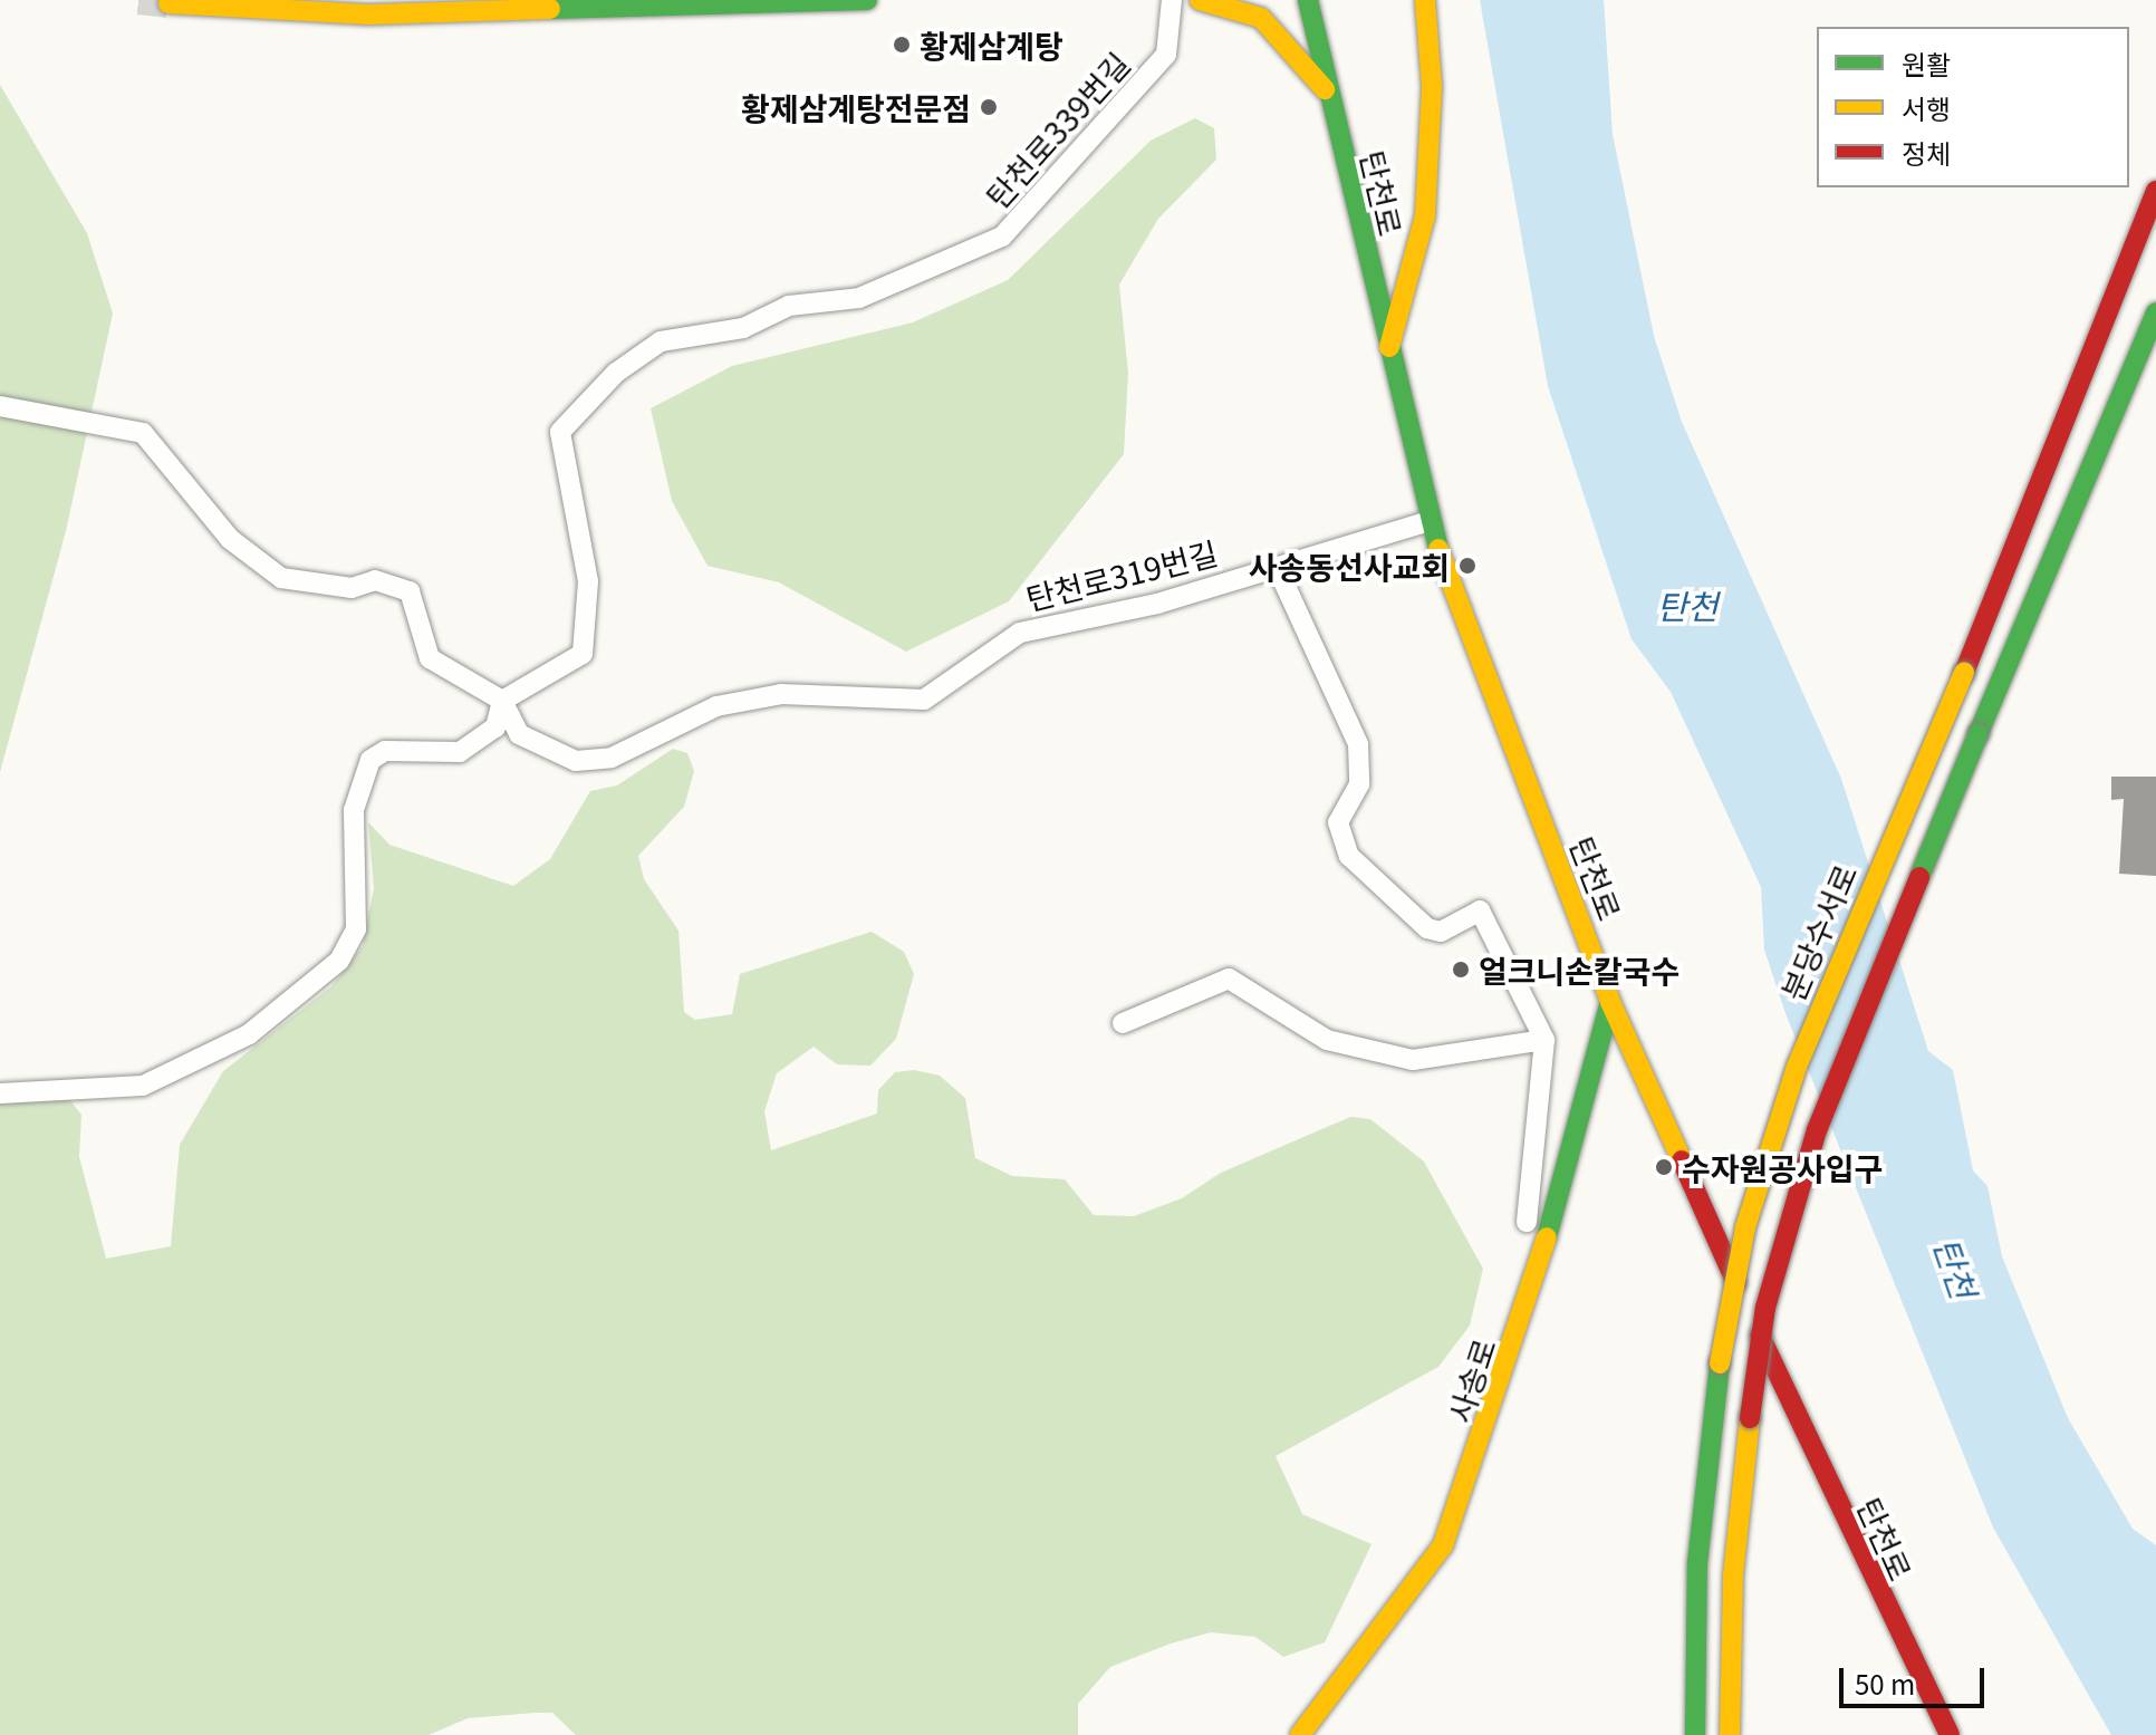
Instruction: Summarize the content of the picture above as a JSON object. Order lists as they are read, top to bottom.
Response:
{
  "streets": {
    "main road": ["탄천로", "분당수서로", "사송로"],
    "street": ["탄천로339번길", "탄천로319번길"]
  },
  "crossings": [
    ["탄천로339번길", "탄천로319번길"],
    ["탄천로", "탄천로319번길"],
    ["탄천로", "사송로"]
  ],
  "water": ["탄천"],
  "places": [
    "황제삼계탕",
    "황제삼계탕전문점",
    "사송동선사교회",
    "얼크니손칼국수",
    "수자원공사입구"
  ],
  "legend": ["원활", "서행", "정체"],
  "scale_bar": "50 m"
}
